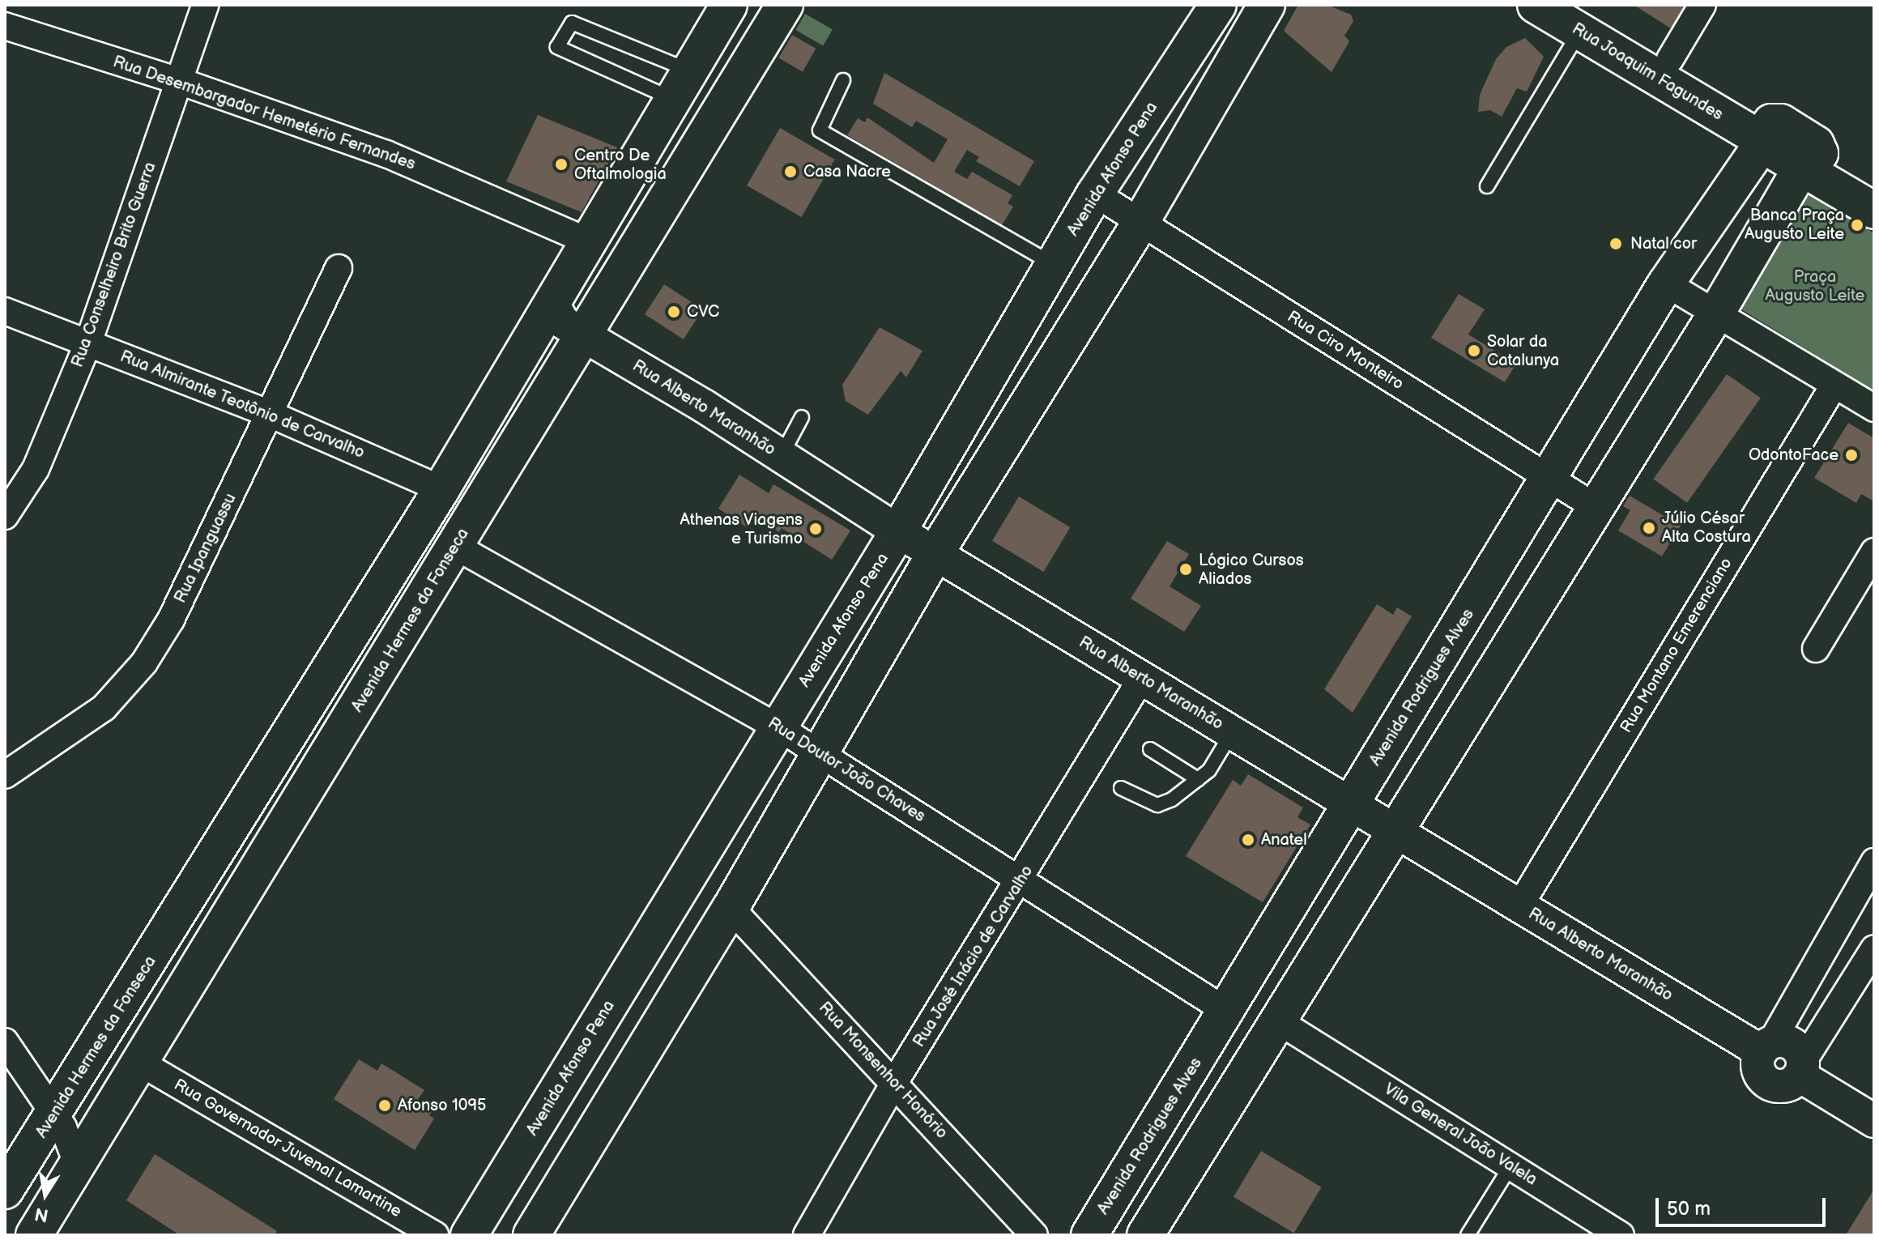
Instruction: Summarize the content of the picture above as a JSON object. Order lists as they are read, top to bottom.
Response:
{
  "streets": {
    "main road": [
      "Rua Joaquim Fagundes",
      "Avenida Afonso Pena",
      "Avenida Hermes da Fonseca",
      "Avenida Rodrigues Alves"
    ],
    "street": [
      "Rua Desembargador Hemetério Fernandes",
      "Rua Conselheiro Brito Guerra",
      "Rua Ciro Monteiro",
      "Rua Almirante Teotônio de Carvalho",
      "Rua Alberto Maranhão",
      "Rua Ipanguassu",
      "Rua Montano Emerenciano",
      "Rua Doutor João Chaves",
      "Rua José Inácio de Carvalho",
      "Rua Monsenhor Honório",
      "Vila General João Valela",
      "Rua Governador Juvenal Lamartine"
    ]
  },
  "crossings": [
    ["Rua Joaquim Fagundes", "Avenida Rodrigues Alves"],
    ["Rua Desembargador Hemetério Fernandes", "Rua Conselheiro Brito Guerra"],
    ["Rua Desembargador Hemetério Fernandes", "Avenida Hermes da Fonseca"],
    ["Avenida Afonso Pena", "Rua Ciro Monteiro"],
    ["Avenida Afonso Pena", "Rua Alberto Maranhão"],
    ["Avenida Afonso Pena", "Rua Doutor João Chaves"],
    ["Rua Conselheiro Brito Guerra", "Rua Almirante Teotônio de Carvalho"],
    ["Rua Ciro Monteiro", "Avenida Rodrigues Alves"],
    ["Rua Almirante Teotônio de Carvalho", "Rua Ipanguassu"],
    ["Rua Almirante Teotônio de Carvalho", "Avenida Hermes da Fonseca"],
    ["Rua Alberto Maranhão", "Avenida Hermes da Fonseca"],
    ["Rua Alberto Maranhão", "Rua Montano Emerenciano"],
    ["Rua Alberto Maranhão", "Avenida Rodrigues Alves"],
    ["Rua Alberto Maranhão", "Rua José Inácio de Carvalho"],
    ["Avenida Hermes da Fonseca", "Rua Doutor João Chaves"],
    ["Avenida Hermes da Fonseca", "Rua Governador Juvenal Lamartine"],
    ["Avenida Rodrigues Alves", "Rua Doutor João Chaves"],
    ["Rua Doutor João Chaves", "Rua José Inácio de Carvalho"],
    ["Rua José Inácio de Carvalho", "Rua Monsenhor Honório"]
  ],
  "parks": ["Praça Augusto Leite"],
  "places": [
    "Centro De Oftalmologia",
    "Casa Nacre",
    "Banca Praça Augusto Leite",
    "Natal cor",
    "CVC",
    "Solar da Catalunya",
    "OdontoFace",
    "Júlio César Alta Costura",
    "Athenas Viagens e Turismo",
    "Lógico Cursos Aliados",
    "Anatel",
    "Afonso 1095"
  ],
  "scale_bar": "50 m",
  "north": "bottom"
}
